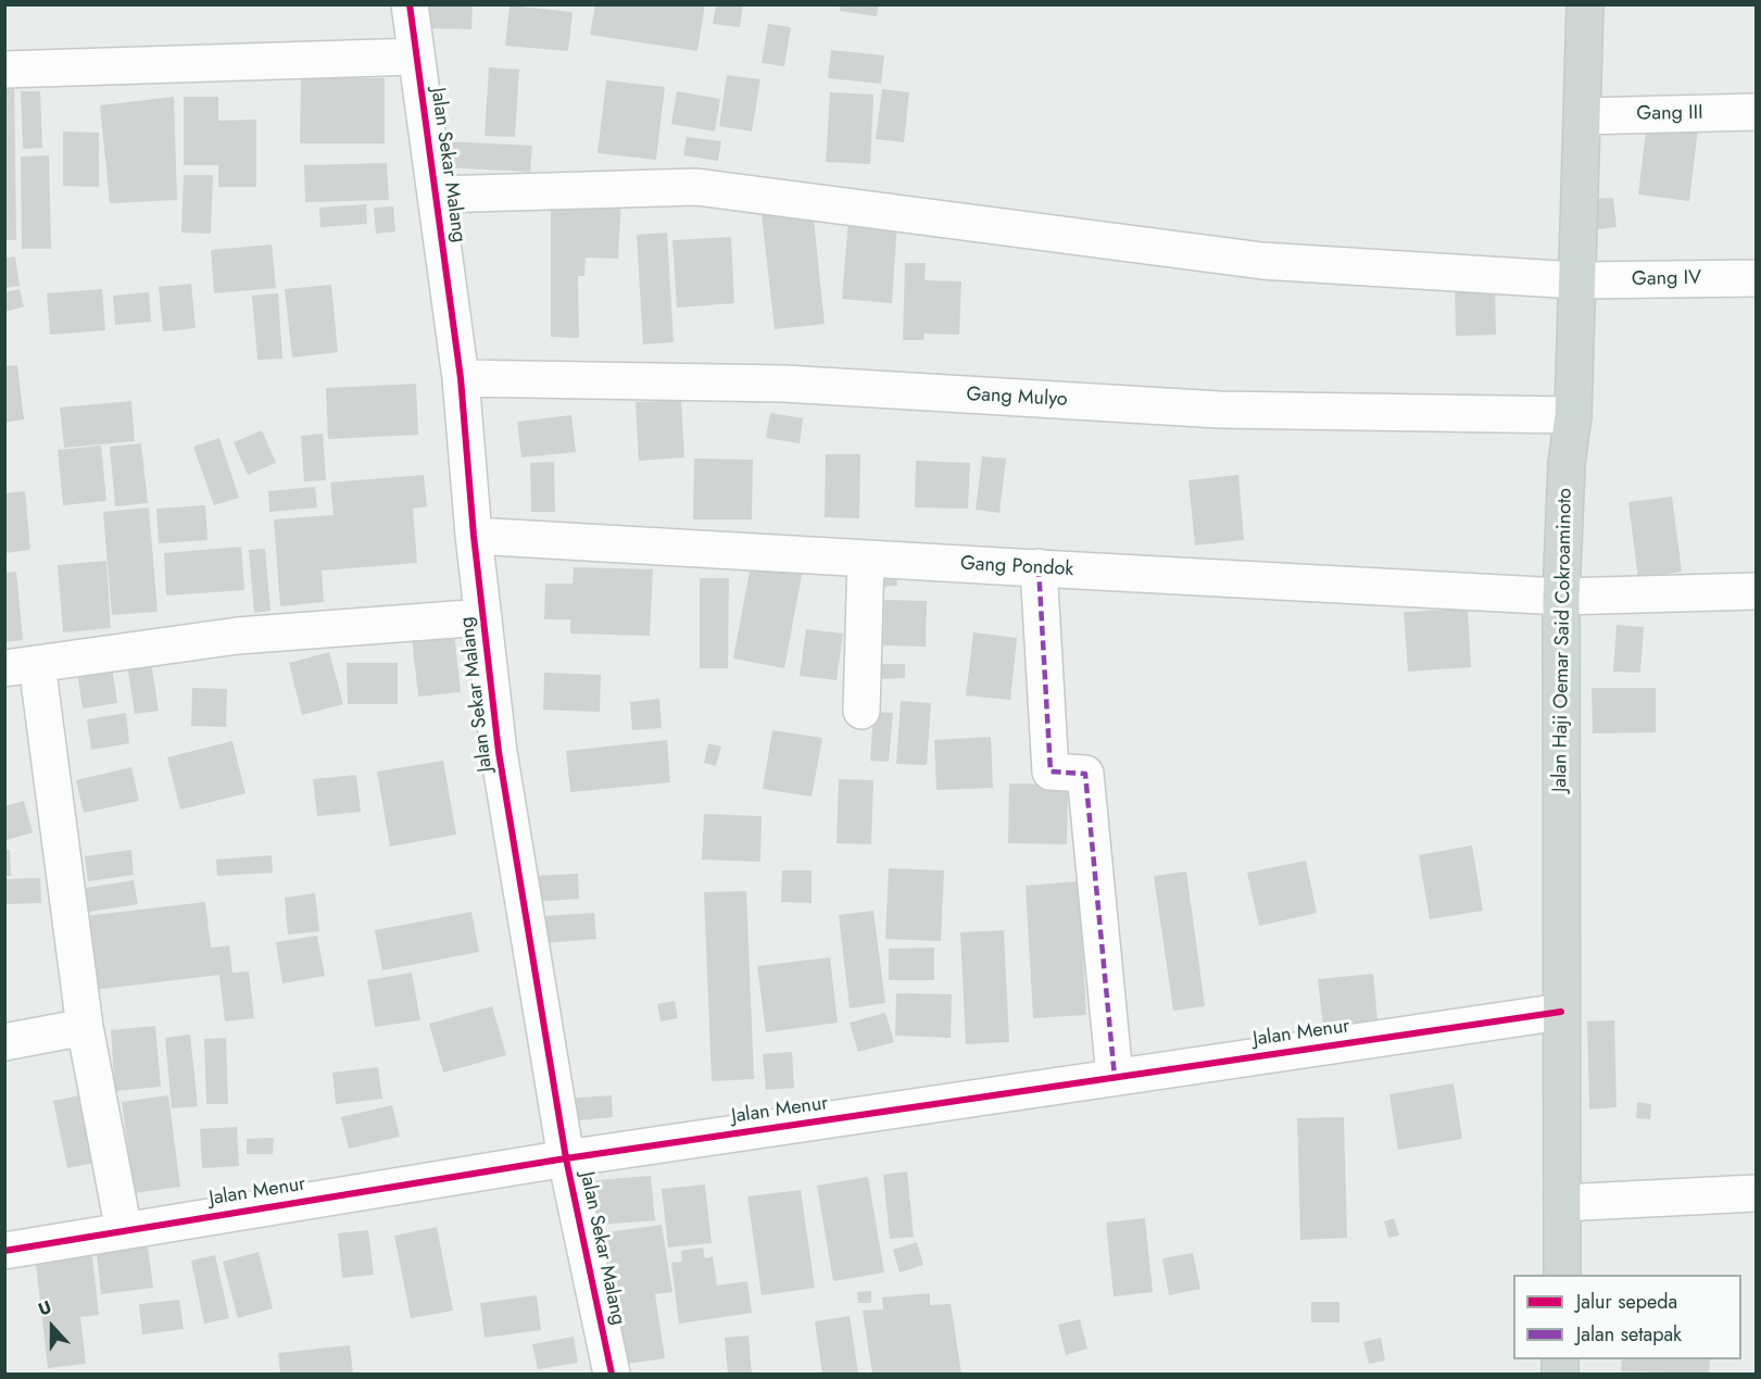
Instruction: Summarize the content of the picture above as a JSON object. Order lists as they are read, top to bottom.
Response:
{
  "streets": {
    "main road": ["Jalan Haji Oemar Said Cokroaminoto"],
    "street": [
      "Gang III",
      "Jalan Sekar Malang",
      "Gang IV",
      "Gang Mulyo",
      "Gang Pondok",
      "Jalan Menur"
    ]
  },
  "crossings": [
    ["Gang III", "Jalan Haji Oemar Said Cokroaminoto"],
    ["Jalan Sekar Malang", "Gang IV"],
    ["Jalan Sekar Malang", "Gang Mulyo"],
    ["Jalan Sekar Malang", "Gang Pondok"],
    ["Jalan Sekar Malang", "Jalan Menur"],
    ["Gang IV", "Jalan Haji Oemar Said Cokroaminoto"],
    ["Gang Mulyo", "Jalan Haji Oemar Said Cokroaminoto"],
    ["Gang Pondok", "Jalan Haji Oemar Said Cokroaminoto"],
    ["Jalan Haji Oemar Said Cokroaminoto", "Jalan Menur"]
  ],
  "legend": ["Jalur sepeda", "Jalan setapak"],
  "north": "top"
}
